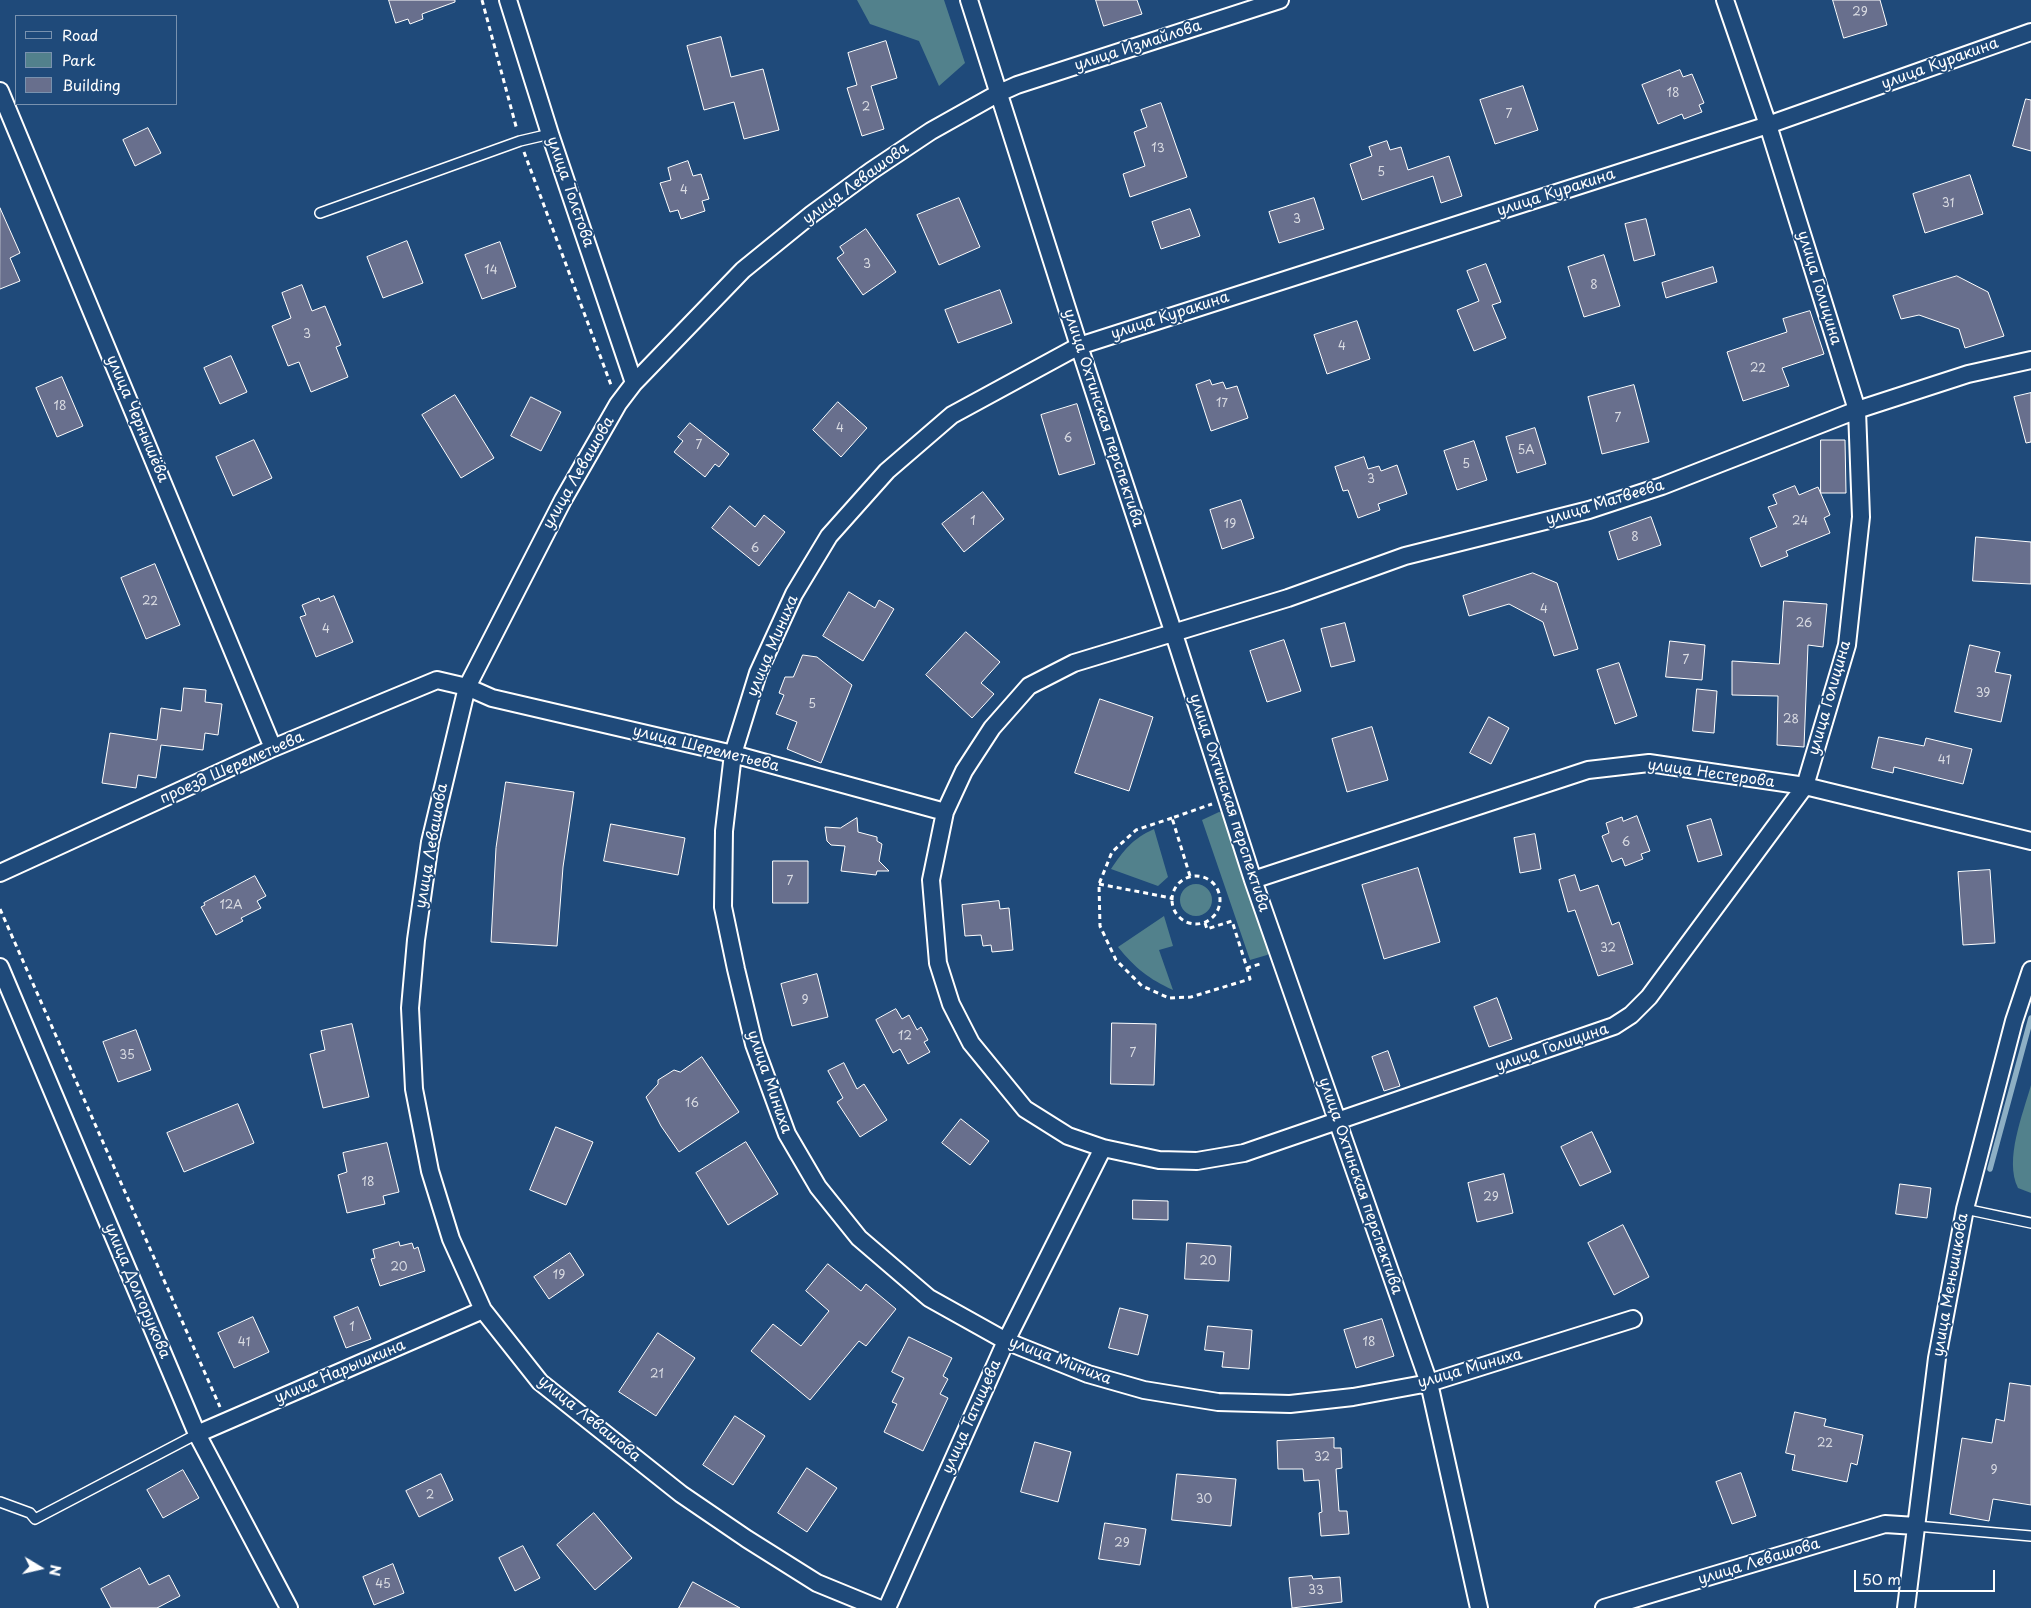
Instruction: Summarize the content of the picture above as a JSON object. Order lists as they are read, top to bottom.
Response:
{
  "streets": {
    "street": [
      "улица Измайлова",
      "улица Куракина",
      "улица Левашова",
      "улица Толстова",
      "улица Голицина",
      "улица Охтинская перспектива",
      "улица Чернышёва",
      "улица Матвеева",
      "улица Миниха",
      "улица Шереметьева",
      "проезд Шереметьева",
      "улица Нестерова",
      "улица Меньшикова",
      "улица Долгорукова",
      "улица Нарышкина",
      "улица Татищева"
    ]
  },
  "crossings": [
    ["улица Измайлова", "улица Левашова"],
    ["улица Измайлова", "улица Охтинская перспектива"],
    ["улица Куракина", "улица Голицина"],
    ["улица Куракина", "улица Охтинская перспектива"],
    ["улица Куракина", "улица Миниха"],
    ["улица Левашова", "улица Толстова"],
    ["улица Левашова", "улица Охтинская перспектива"],
    ["улица Левашова", "улица Шереметьева"],
    ["улица Левашова", "проезд Шереметьева"],
    ["улица Левашова", "улица Меньшикова"],
    ["улица Левашова", "улица Нарышкина"],
    ["улица Голицина", "улица Охтинская перспектива"],
    ["улица Голицина", "улица Матвеева"],
    ["улица Голицина", "улица Шереметьева"],
    ["улица Голицина", "улица Нестерова"],
    ["улица Голицина", "улица Татищева"],
    ["улица Охтинская перспектива", "улица Матвеева"],
    ["улица Охтинская перспектива", "улица Миниха"],
    ["улица Охтинская перспектива", "улица Нестерова"],
    ["улица Чернышёва", "проезд Шереметьева"],
    ["улица Матвеева", "улица Шереметьева"],
    ["улица Миниха", "улица Шереметьева"],
    ["улица Миниха", "улица Татищева"],
    ["улица Шереметьева", "проезд Шереметьева"],
    ["улица Долгорукова", "улица Нарышкина"]
  ],
  "house_numbers": [
    "29",
    "18",
    "2",
    "7",
    "13",
    "5",
    "4",
    "31",
    "3",
    "3",
    "14",
    "8",
    "3",
    "4",
    "22",
    "17",
    "18",
    "7",
    "4",
    "6",
    "7",
    "5А",
    "5",
    "3",
    "1",
    "24",
    "19",
    "8",
    "6",
    "22",
    "4",
    "26",
    "4",
    "7",
    "39",
    "5",
    "28",
    "41",
    "6",
    "7",
    "12А",
    "32",
    "9",
    "12",
    "7",
    "35",
    "16",
    "18",
    "29",
    "20",
    "20",
    "19",
    "1",
    "41",
    "18",
    "21",
    "22",
    "32",
    "9",
    "2",
    "30",
    "29",
    "45",
    "33"
  ],
  "legend": ["Road", "Park", "Building"],
  "scale_bar": "50 m",
  "north": "right"
}
